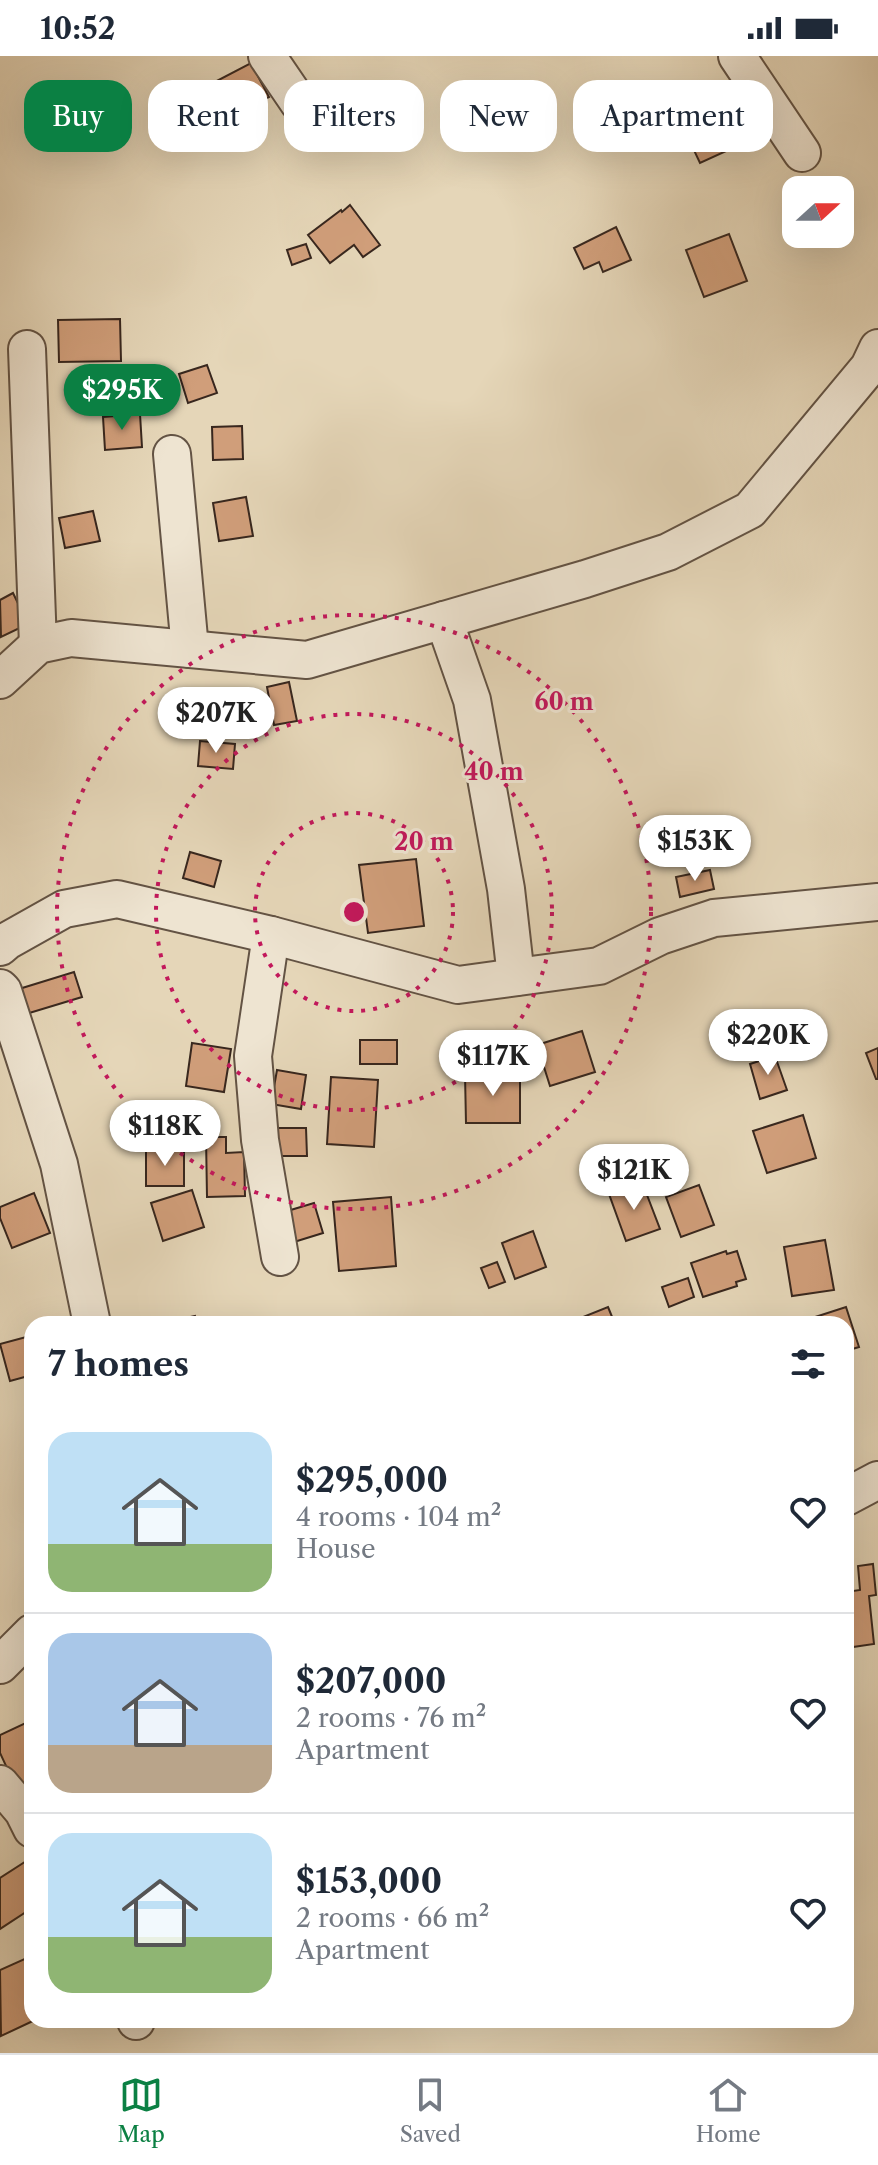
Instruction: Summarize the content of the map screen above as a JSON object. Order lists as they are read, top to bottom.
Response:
{
  "north": "right",
  "page": {
    "status": "10:52",
    "chip": [
      "Buy",
      "Rent",
      "Filters",
      "New",
      "Apartment"
    ],
    "price": [
      "$295K",
      "$207K",
      "$153K",
      "$220K",
      "$117K",
      "$118K",
      "$121K"
    ],
    "heading": "7 homes",
    "list": [
      {
        "name": "$295,000",
        "note": "4 rooms · 104 m² · House"
      },
      {
        "name": "$207,000",
        "note": "2 rooms · 76 m² · Apartment"
      },
      {
        "name": "$153,000",
        "note": "2 rooms · 66 m² · Apartment"
      }
    ],
    "tabs": ["Map", "Saved", "Home"]
  },
  "rings": ["60 m", "40 m", "20 m"]
}
